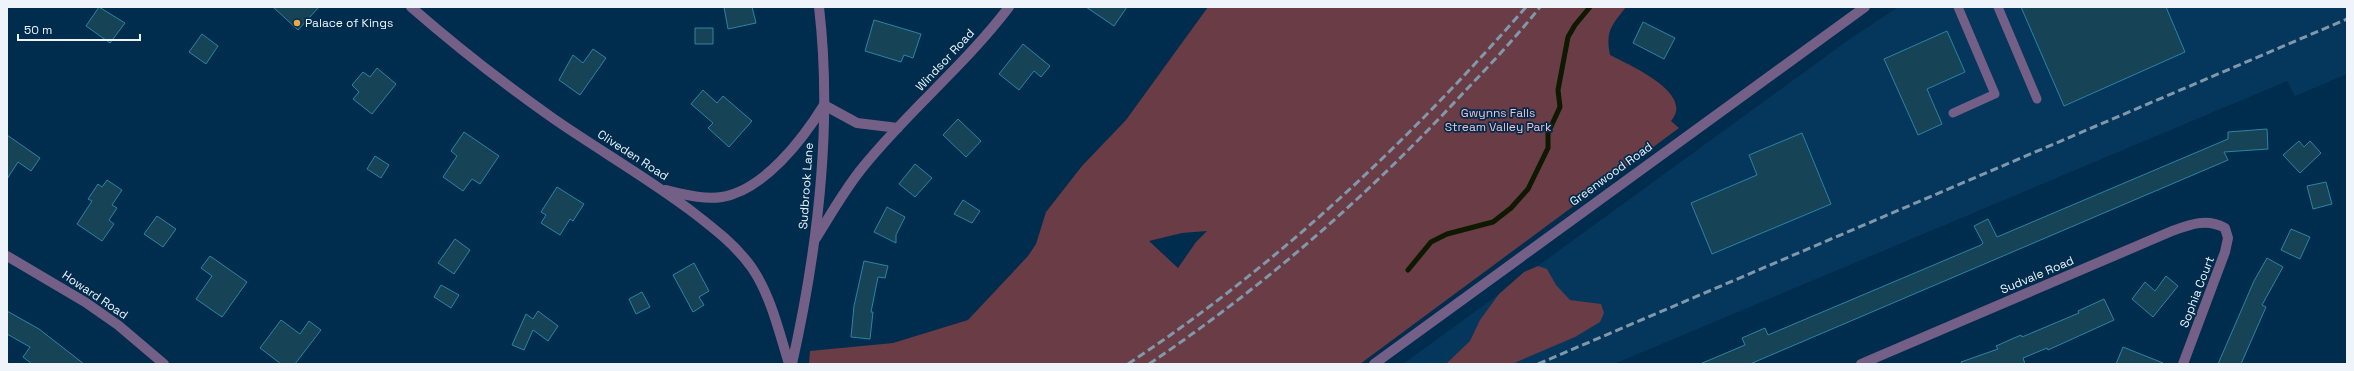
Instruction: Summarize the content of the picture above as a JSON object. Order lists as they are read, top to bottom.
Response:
{
  "streets": {
    "street": [
      "Windsor Road",
      "Cliveden Road",
      "Greenwood Road",
      "Sudbrook Lane",
      "Sudvale Road",
      "Sophia Court",
      "Howard Road"
    ]
  },
  "crossings": [
    ["Windsor Road", "Sudbrook Lane"],
    ["Sudvale Road", "Sophia Court"]
  ],
  "parks": ["Gwynns Falls Stream Valley Park"],
  "places": ["Palace of Kings"],
  "scale_bar": "50 m"
}
